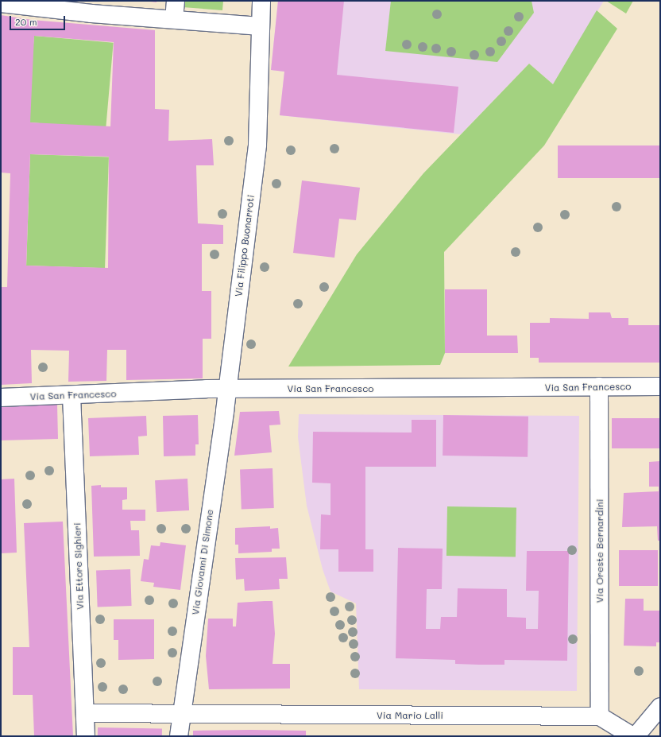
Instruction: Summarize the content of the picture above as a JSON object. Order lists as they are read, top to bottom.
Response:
{
  "streets": {
    "street": [
      "Via Filippo Buonarroti",
      "Via San Francesco",
      "Via Oreste Bernardini",
      "Via Giovanni Di Simone",
      "Via Ettore Sighieri",
      "Via Mario Lalli"
    ]
  },
  "crossings": [
    ["Via Filippo Buonarroti", "Via San Francesco"],
    ["Via Filippo Buonarroti", "Via Giovanni Di Simone"],
    ["Via San Francesco", "Via Oreste Bernardini"],
    ["Via San Francesco", "Via Giovanni Di Simone"],
    ["Via San Francesco", "Via Ettore Sighieri"],
    ["Via Oreste Bernardini", "Via Mario Lalli"],
    ["Via Giovanni Di Simone", "Via Mario Lalli"],
    ["Via Ettore Sighieri", "Via Mario Lalli"]
  ],
  "scale_bar": "20 m"
}
